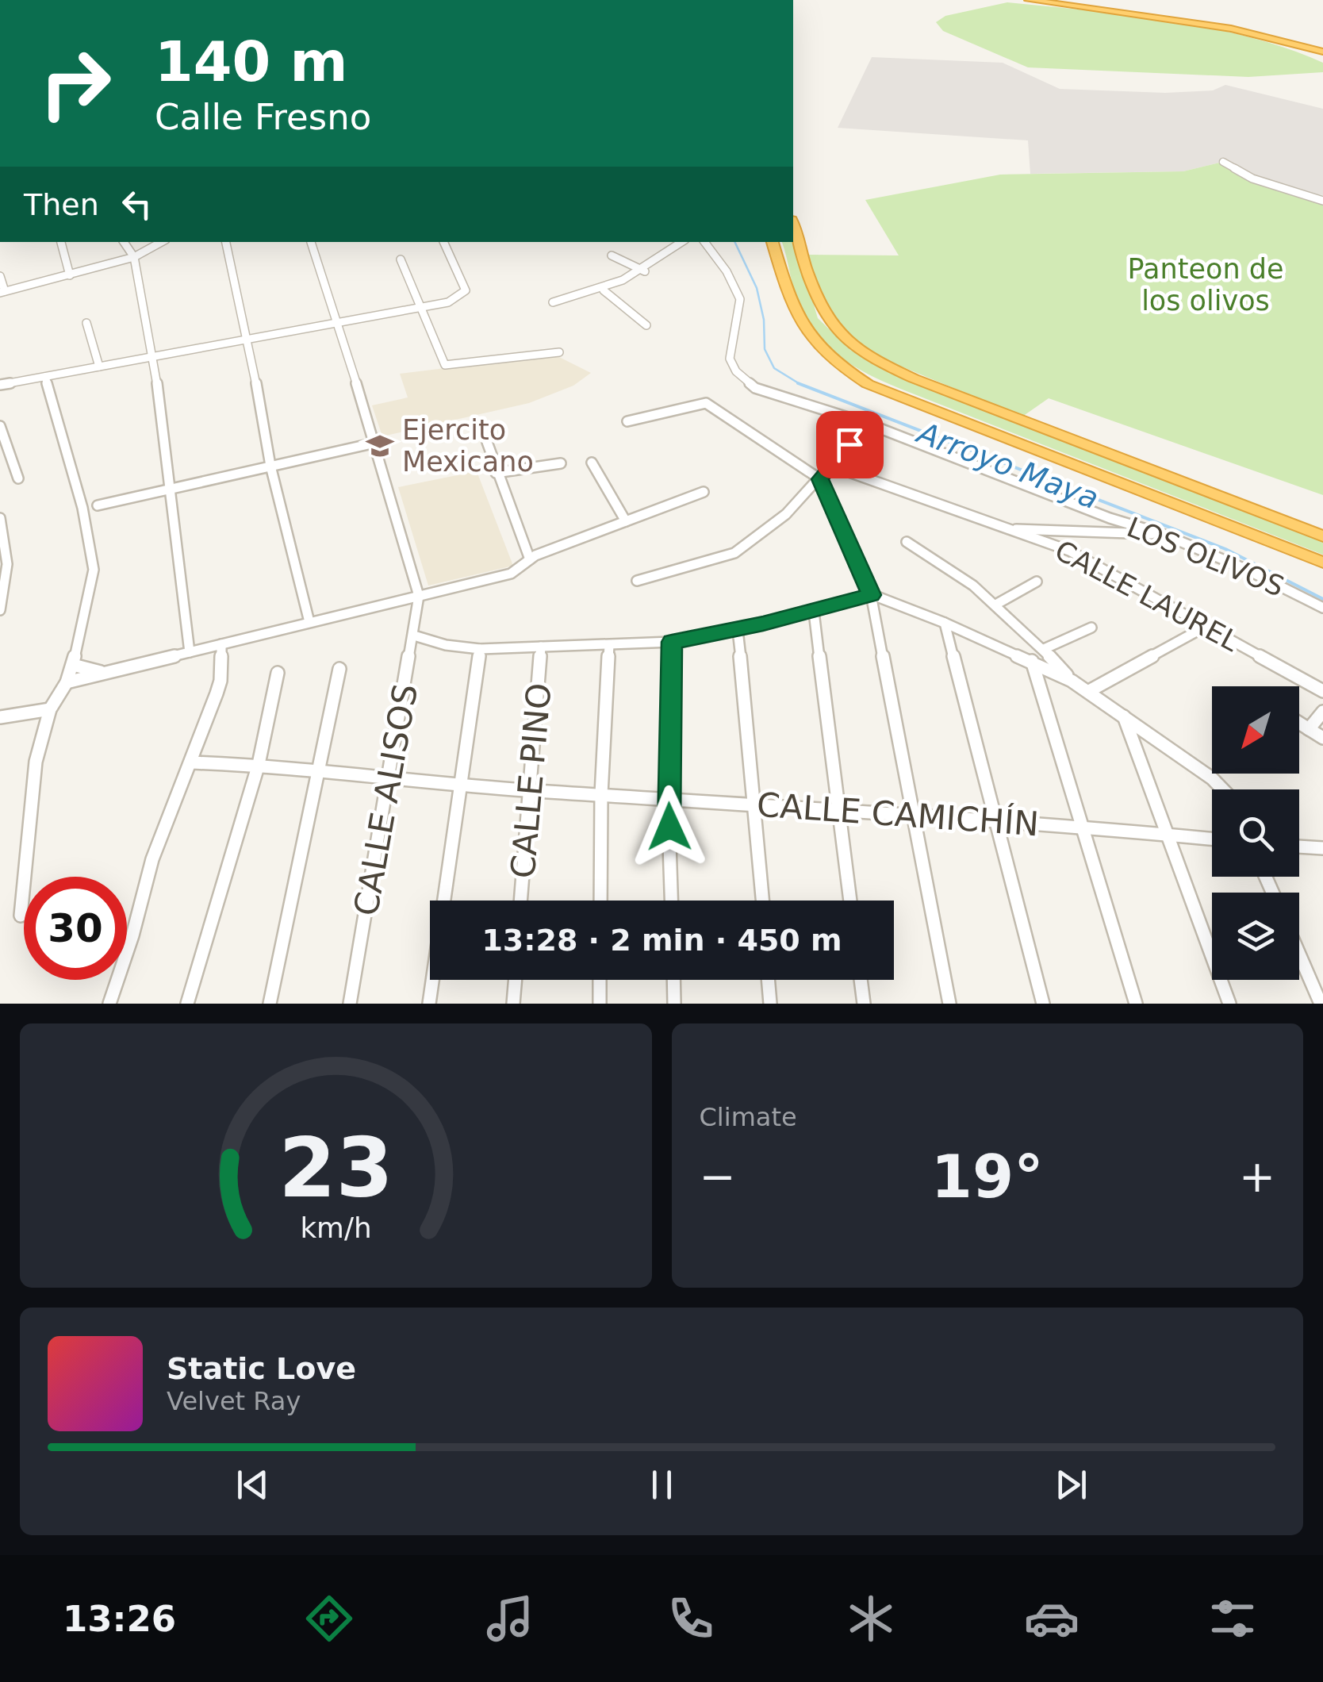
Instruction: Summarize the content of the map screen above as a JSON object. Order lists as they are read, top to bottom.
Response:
{
  "streets": {
    "street": [
      "LOS OLIVOS",
      "CALLE LAUREL",
      "CALLE PINO",
      "CALLE ALISOS",
      "CALLE CAMICHÍN"
    ]
  },
  "crossings": [
    ["CALLE PINO", "CALLE CAMICHÍN"],
    ["CALLE ALISOS", "CALLE CAMICHÍN"]
  ],
  "water": ["Arroyo Maya"],
  "parks": ["Panteon de los olivos"],
  "places": {
    "school or university": ["Ejercito Mexicano"]
  },
  "north": "bottom left",
  "page": {
    "turn": ["140 m", "Calle Fresno"],
    "then": "Then",
    "limit": "30",
    "trip": "13:28 · 2 min · 450 m",
    "tile": "Climate",
    "heat": ["−", "19°", "+"],
    "song": ["Static Love", "Velvet Ray"],
    "tabs": "13:26",
    "gauge": ["23", "km/h"]
  }
}
